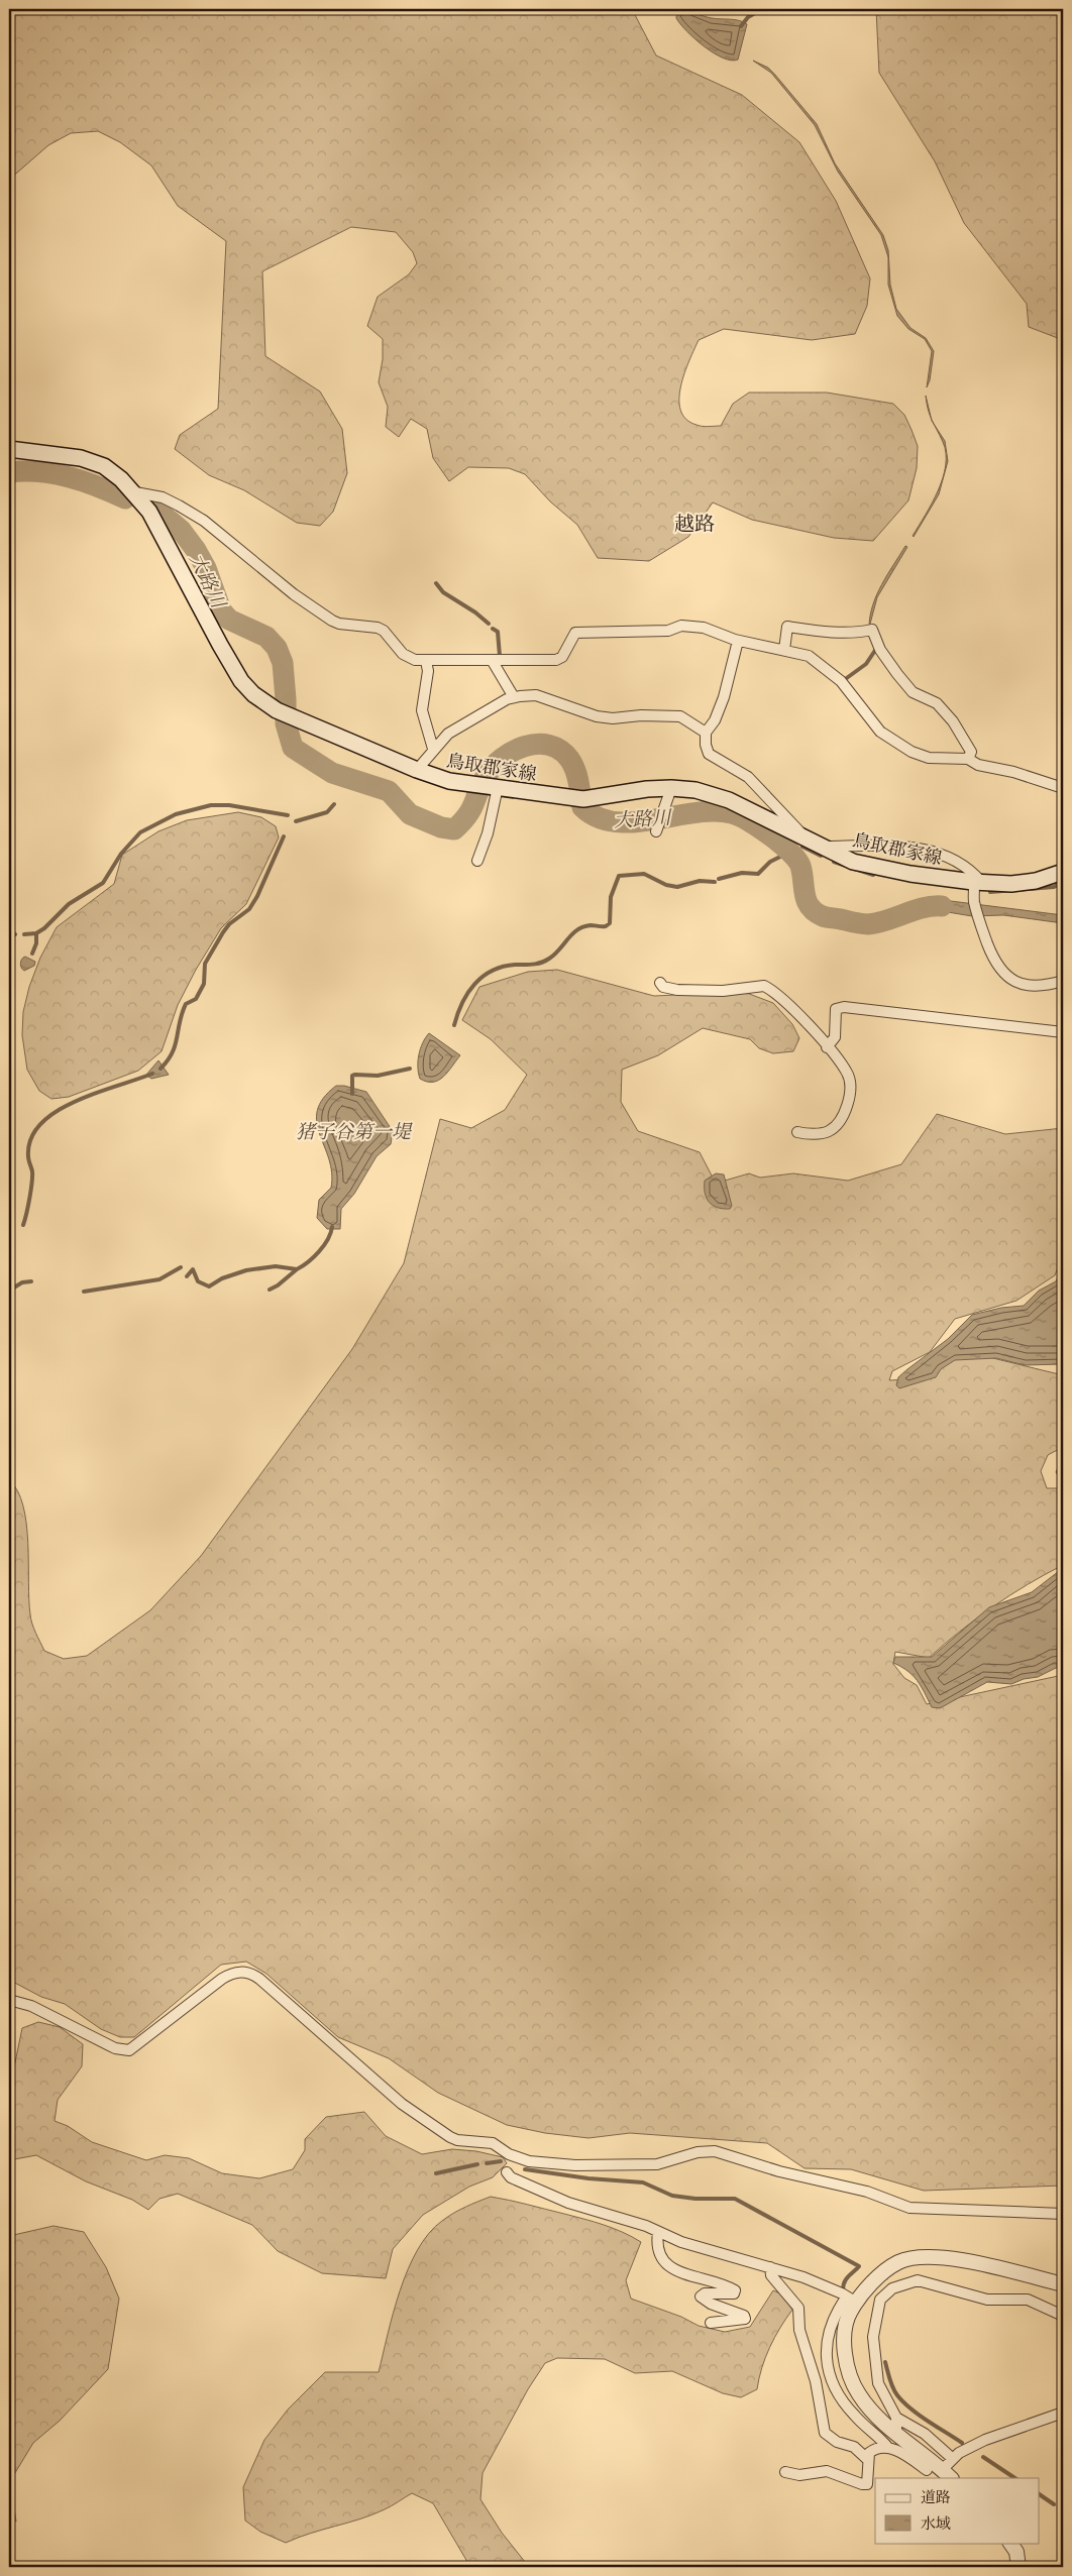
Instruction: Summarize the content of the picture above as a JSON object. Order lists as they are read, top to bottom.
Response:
{
  "streets": {
    "main road": ["鳥取郡家線"]
  },
  "districts": ["越路"],
  "water": ["大路川", "猪子谷第一堤"],
  "legend": ["道路", "水域"]
}
